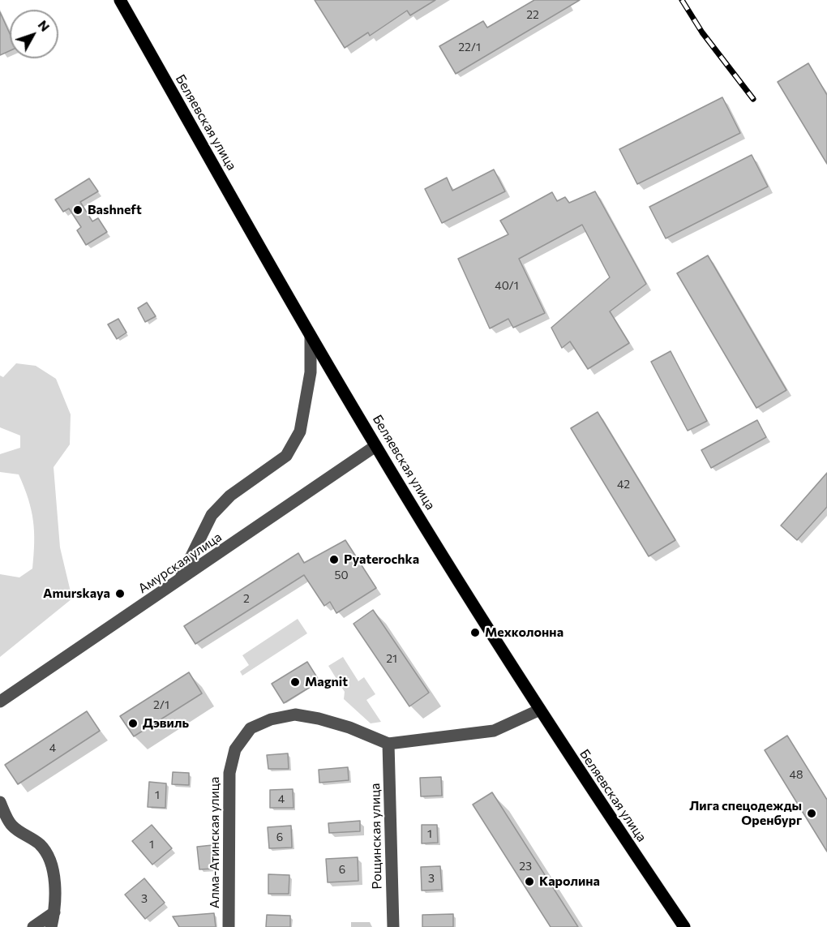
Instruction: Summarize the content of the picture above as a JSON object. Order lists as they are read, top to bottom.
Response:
{
  "streets": {
    "main road": ["Беляевская улица"],
    "street": ["Амурская улица", "Рощинская улица", "Алма-Атинская улица"]
  },
  "crossings": [
    ["Беляевская улица", "Амурская улица"],
    ["Рощинская улица", "Алма-Атинская улица"]
  ],
  "places": [
    "Bashneft",
    "Pyaterochka",
    "Amurskaya",
    "Мехколонна",
    "Magnit",
    "Дэвиль",
    "Лига спецодежды Оренбург",
    "Каролина"
  ],
  "house_numbers": [
    "22",
    "22/1",
    "40/1",
    "42",
    "50",
    "2",
    "21",
    "2/1",
    "4",
    "48",
    "1",
    "4",
    "1",
    "6",
    "1",
    "23",
    "6",
    "3",
    "3"
  ],
  "north": "top right"
}
